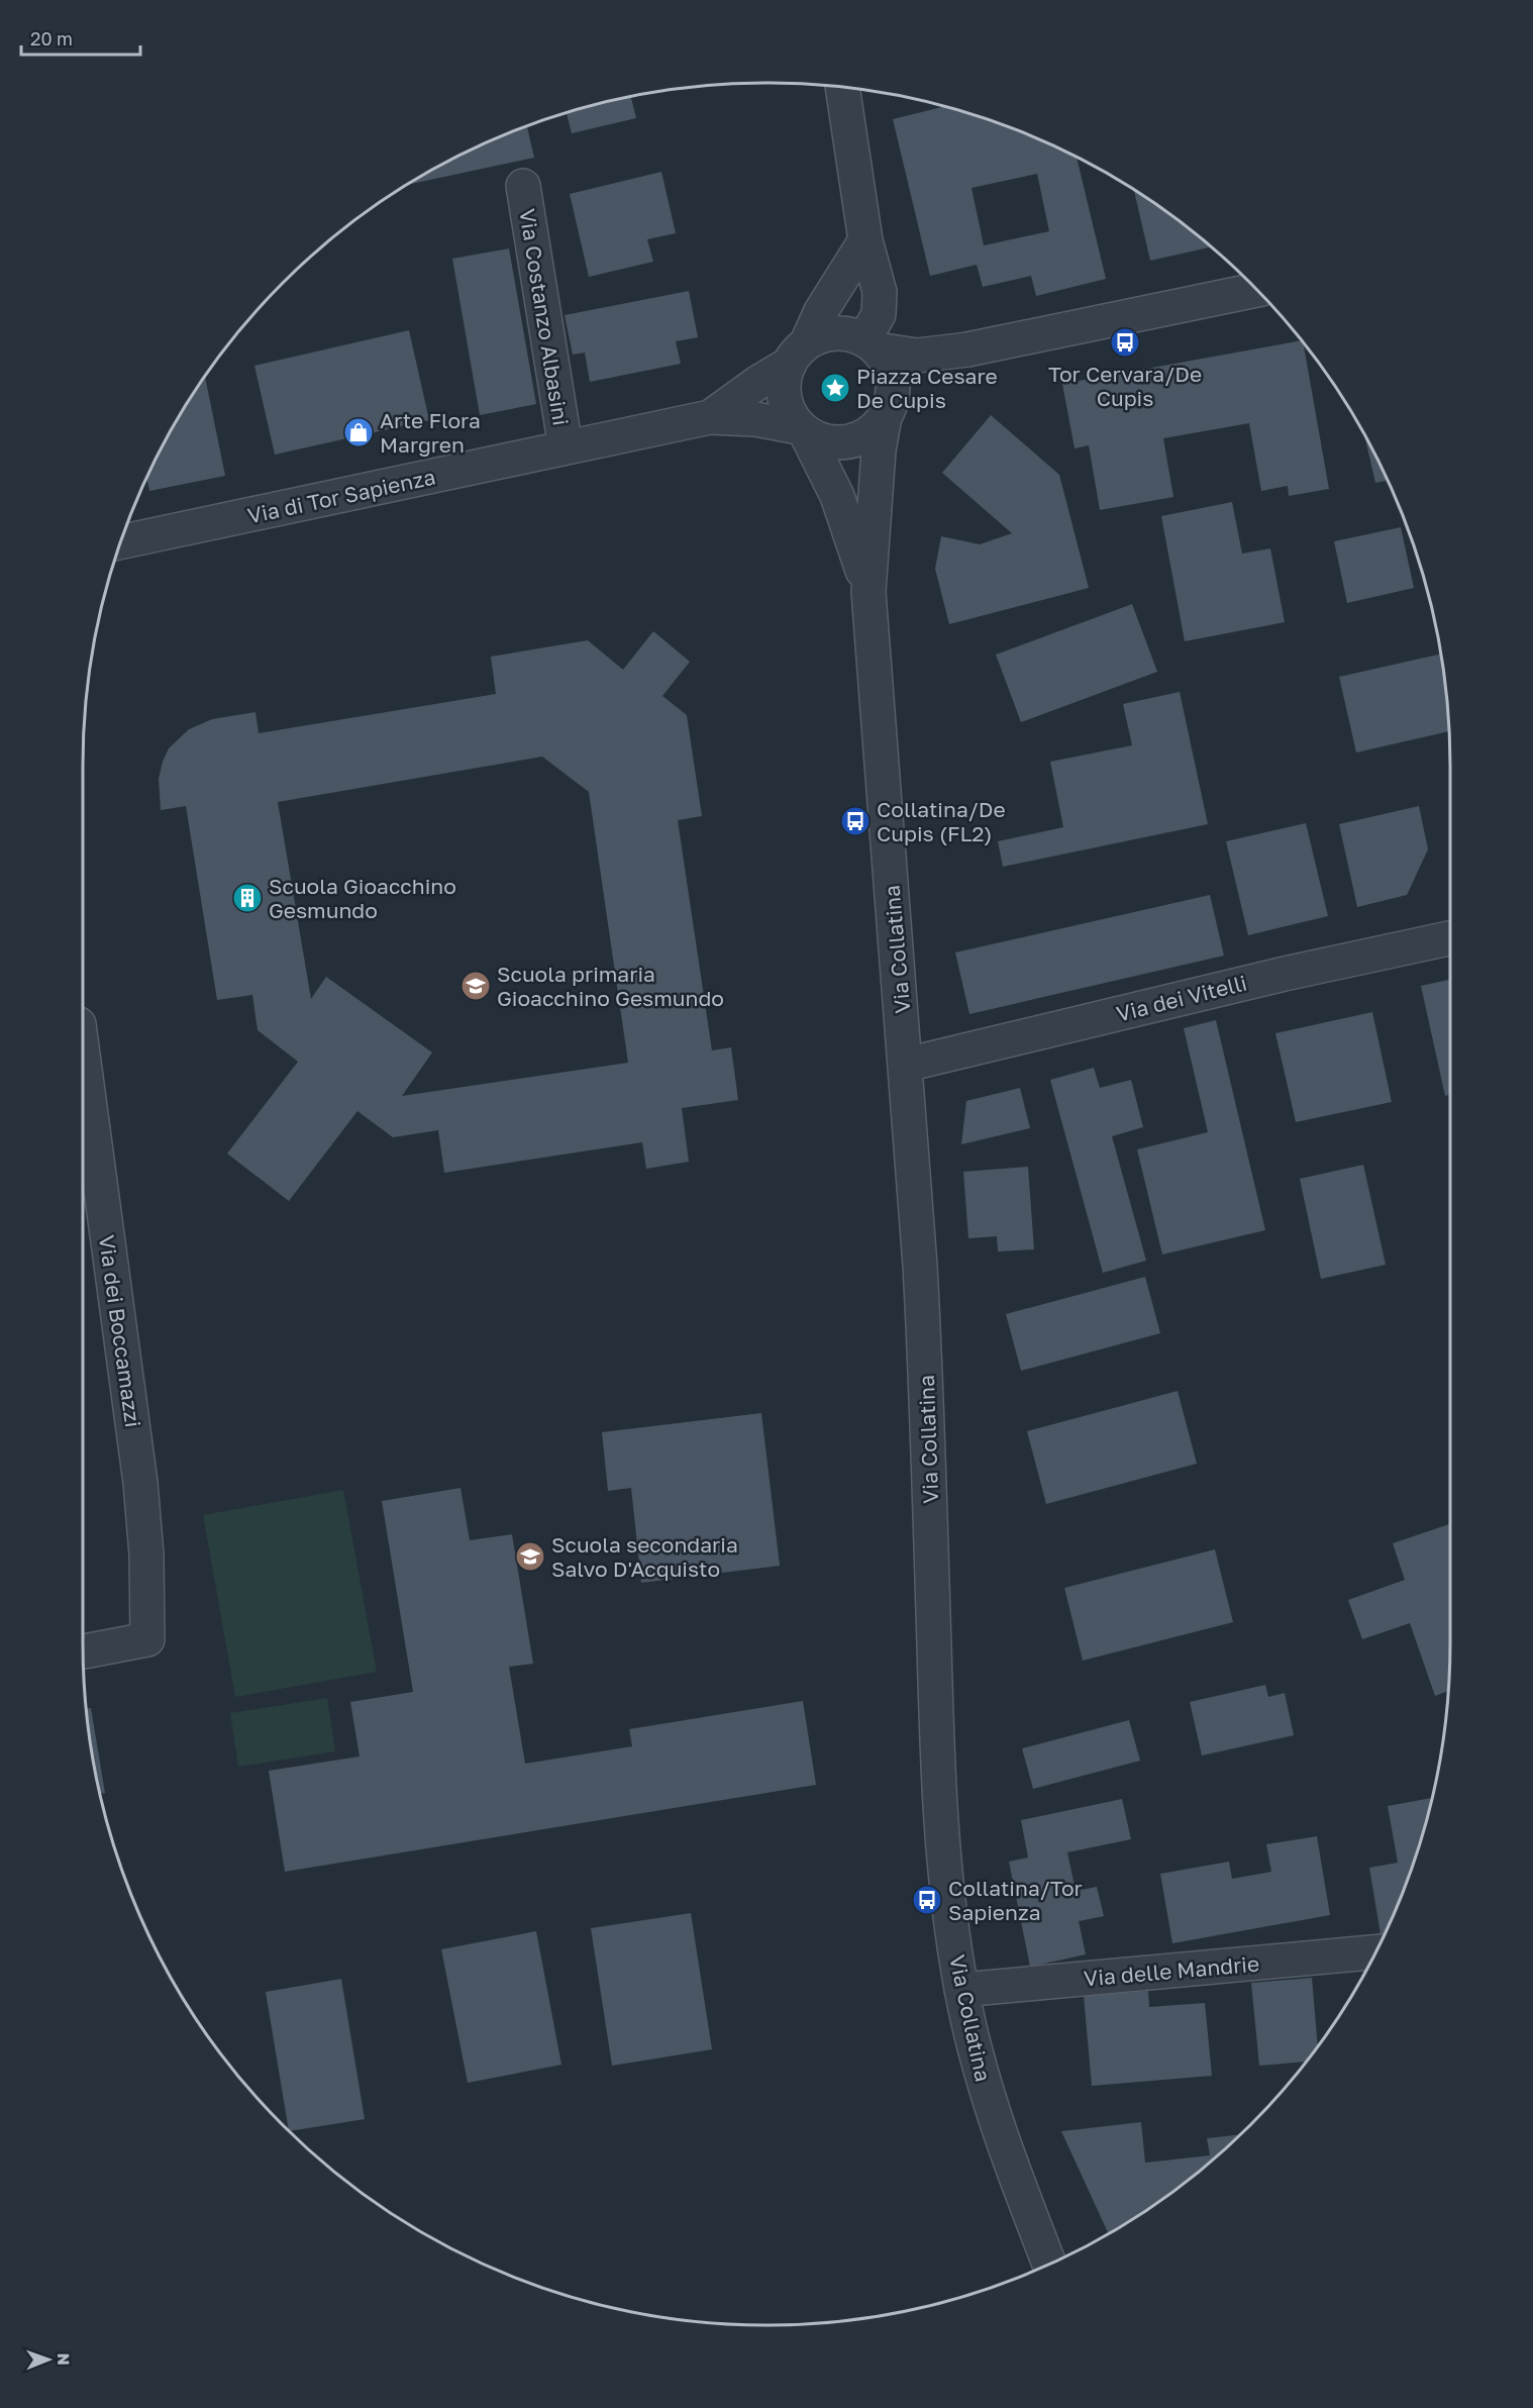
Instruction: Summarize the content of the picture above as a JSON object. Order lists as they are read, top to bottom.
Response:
{
  "streets": {
    "street": [
      "Via Costanzo Albasini",
      "Via di Tor Sapienza",
      "Via Collatina",
      "Via dei Vitelli",
      "Via dei Boccamazzi",
      "Via delle Mandrie"
    ]
  },
  "crossings": [
    ["Via Costanzo Albasini", "Via di Tor Sapienza"],
    ["Via Collatina", "Via dei Vitelli"],
    ["Via Collatina", "Via delle Mandrie"]
  ],
  "places": {
    "bus stop": ["Tor Cervara/De Cupis", "Collatina/De Cupis (FL2)", "Collatina/Tor Sapienza"],
    "place": ["Piazza Cesare De Cupis"],
    "shop": ["Arte Flora Margren"],
    "building": ["Scuola Gioacchino Gesmundo"],
    "school or university": ["Scuola primaria Gioacchino Gesmundo", "Scuola secondaria Salvo D'Acquisto"]
  },
  "scale_bar": "20 m",
  "north": "right"
}
